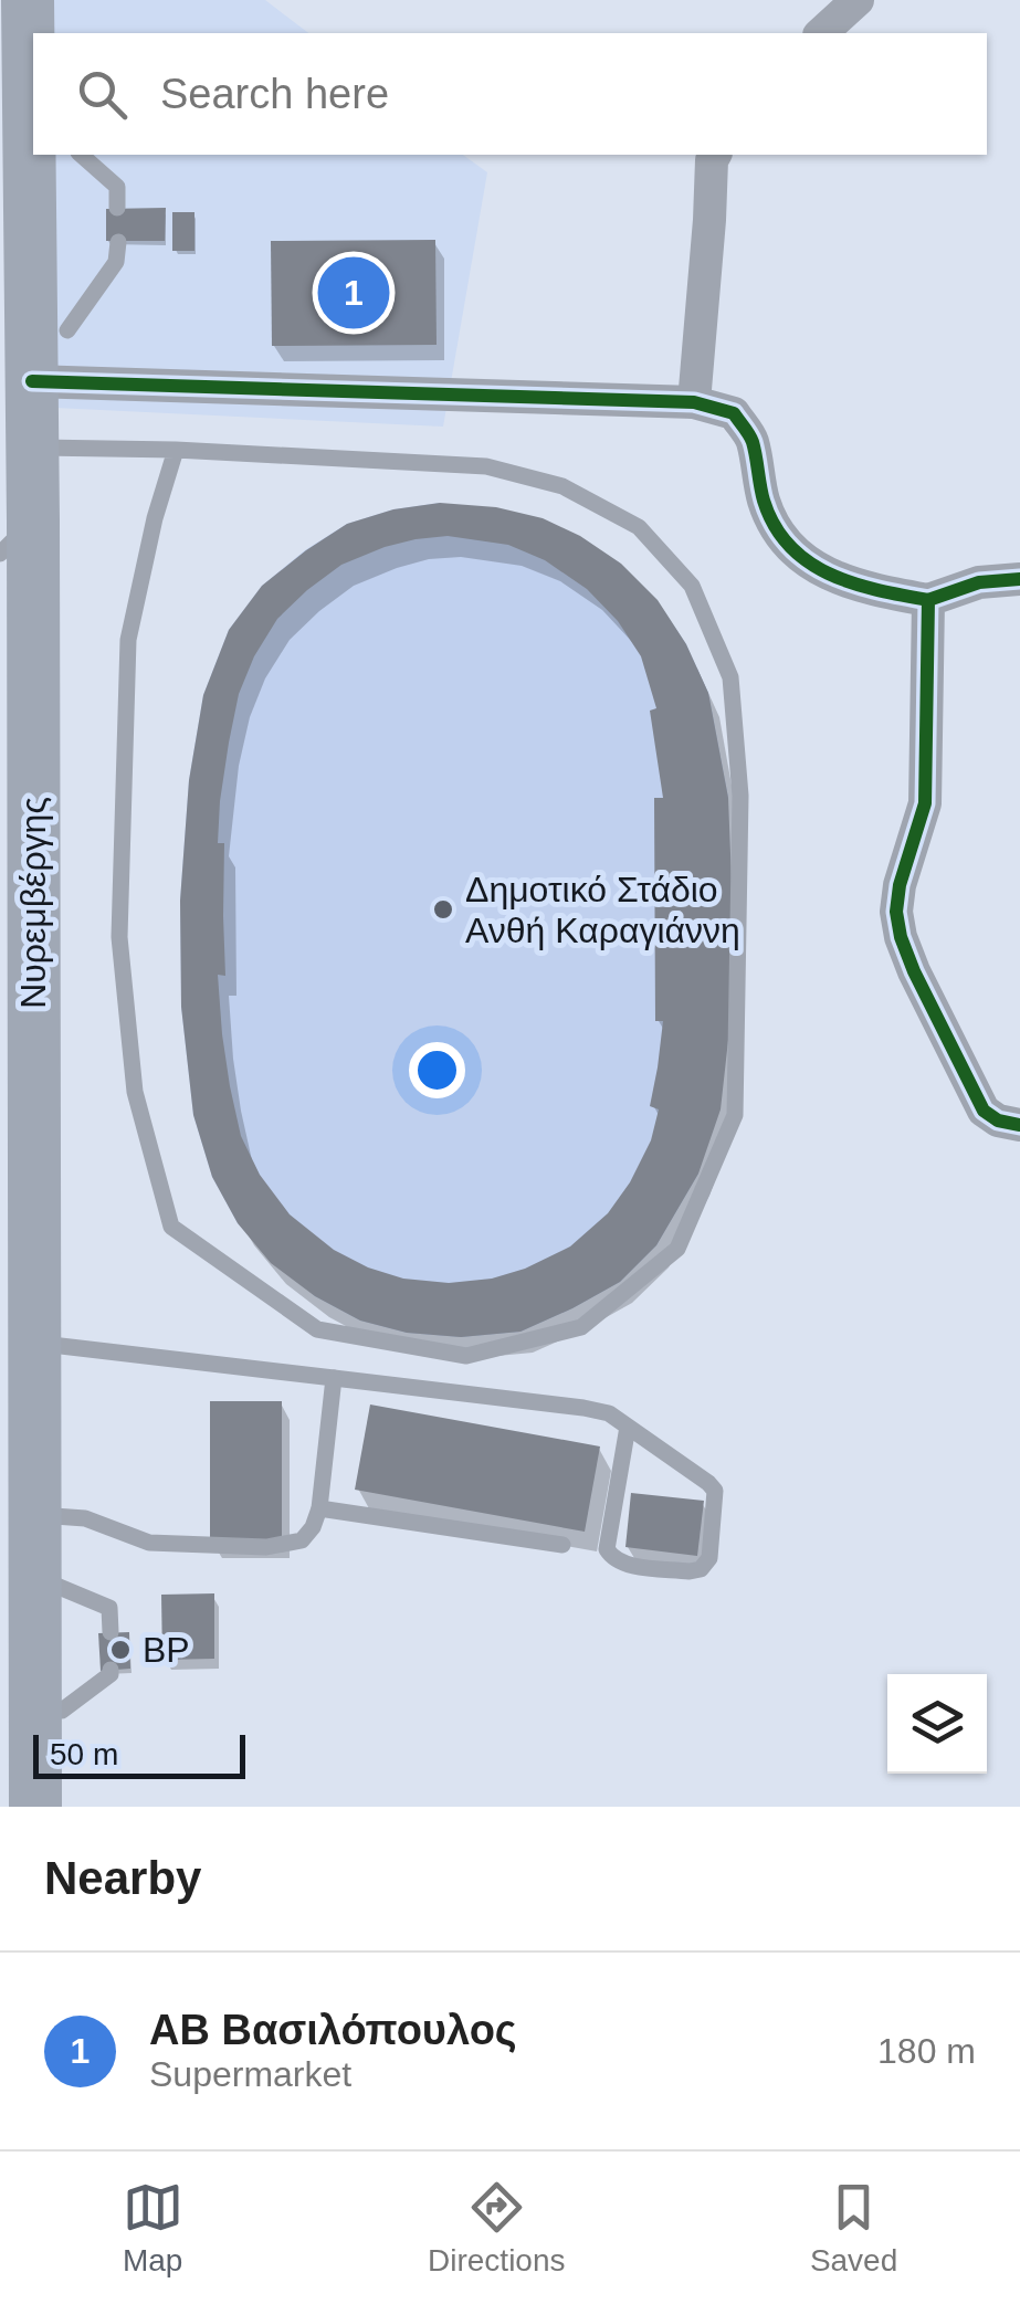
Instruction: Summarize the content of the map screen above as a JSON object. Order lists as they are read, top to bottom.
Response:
{
  "streets": {
    "main road": ["Νυρεμβέργης"]
  },
  "places": ["Δημοτικό Στάδιο Ανθή Καραγιάννη", "BP"],
  "scale_bar": "50 m",
  "page": {
    "search": "Search here",
    "pins": "1",
    "scale": "50 m",
    "heading": "Nearby",
    "list": [
      {
        "mark": "1",
        "name": "ΑΒ Βασιλόπουλος",
        "note": "Supermarket",
        "value": "180 m"
      }
    ],
    "nav": ["Map", "Directions", "Saved"]
  }
}
